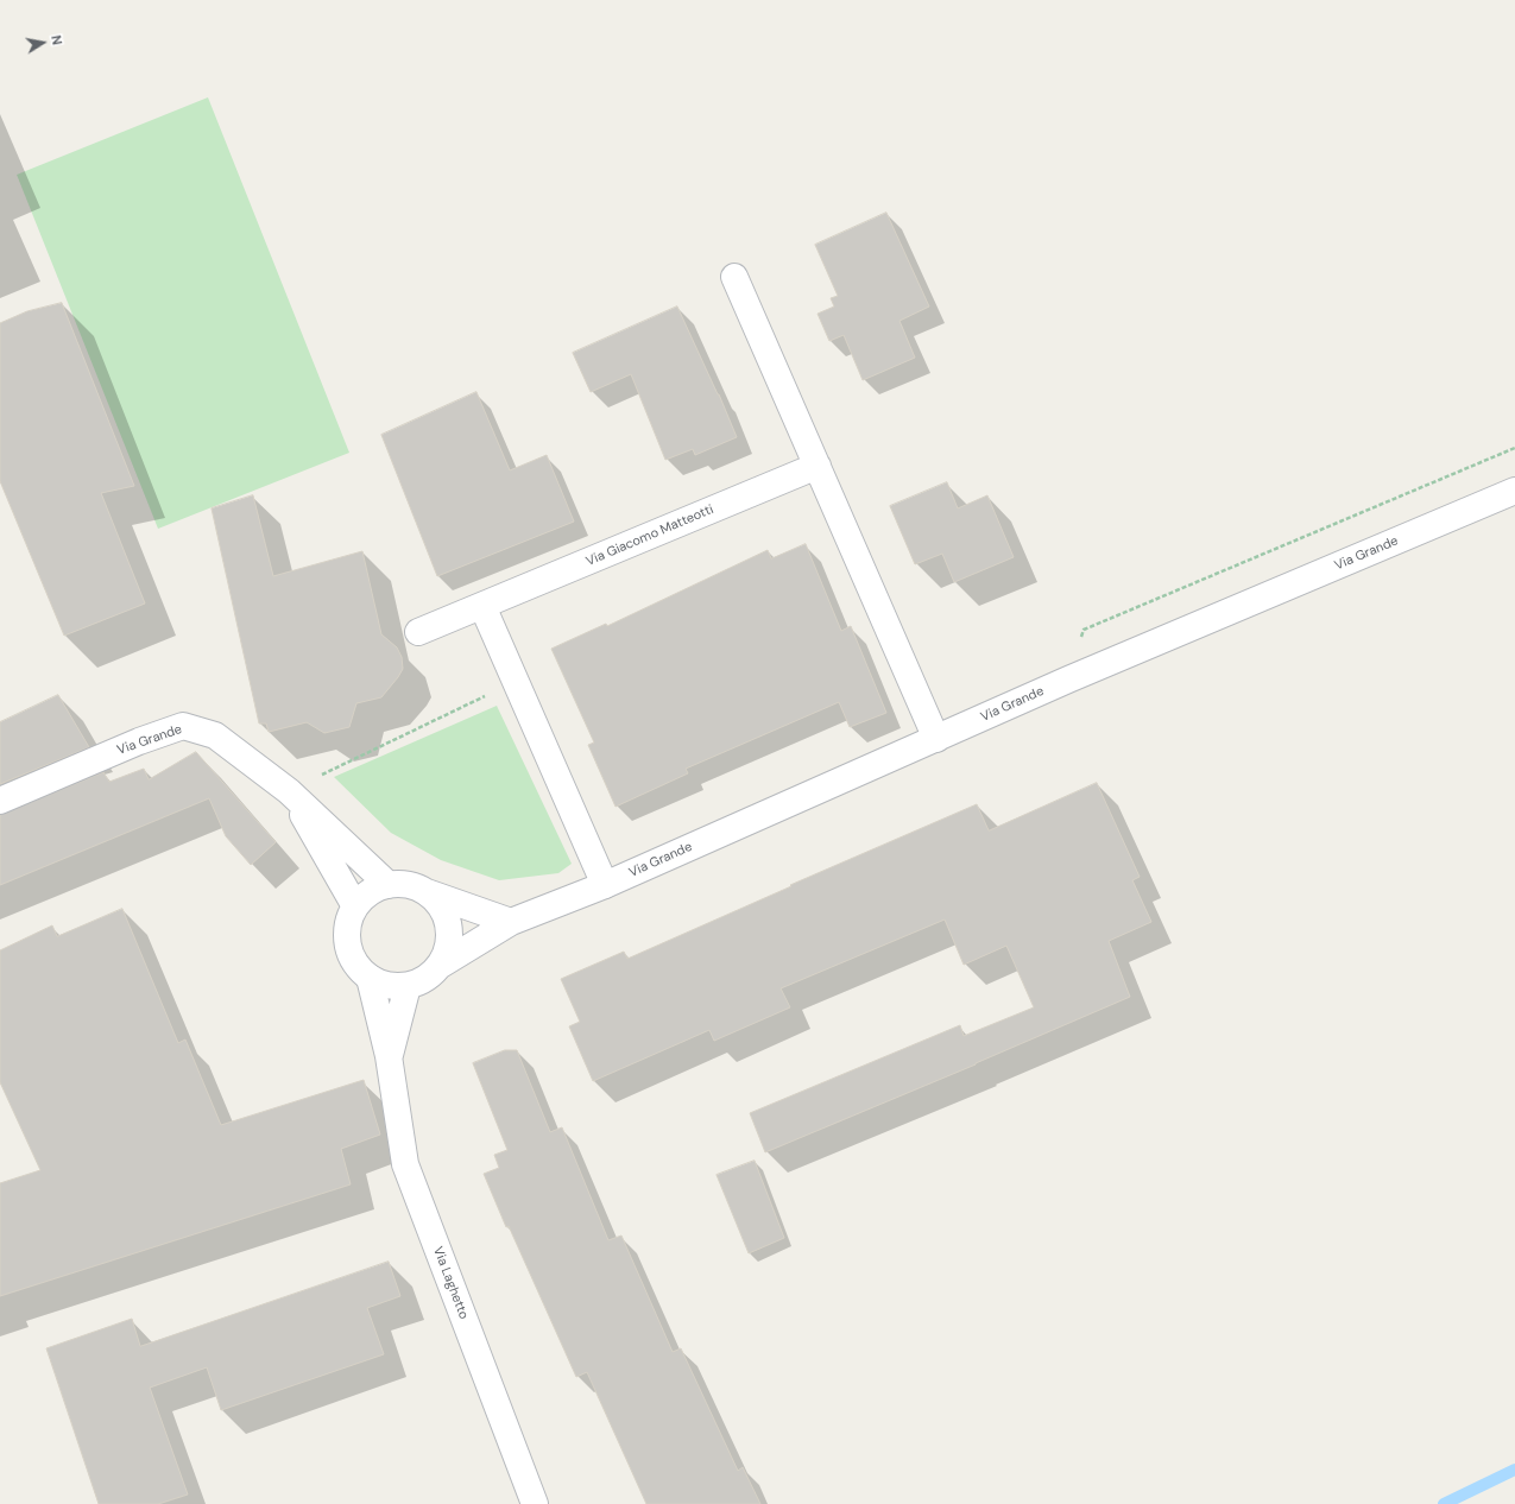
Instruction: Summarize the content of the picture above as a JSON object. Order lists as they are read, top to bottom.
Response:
{
  "streets": {
    "street": ["Via Giacomo Matteotti", "Via Grande", "Via Laghetto"]
  },
  "crossings": [
    ["Via Grande", "Via Laghetto"]
  ],
  "north": "right"
}
